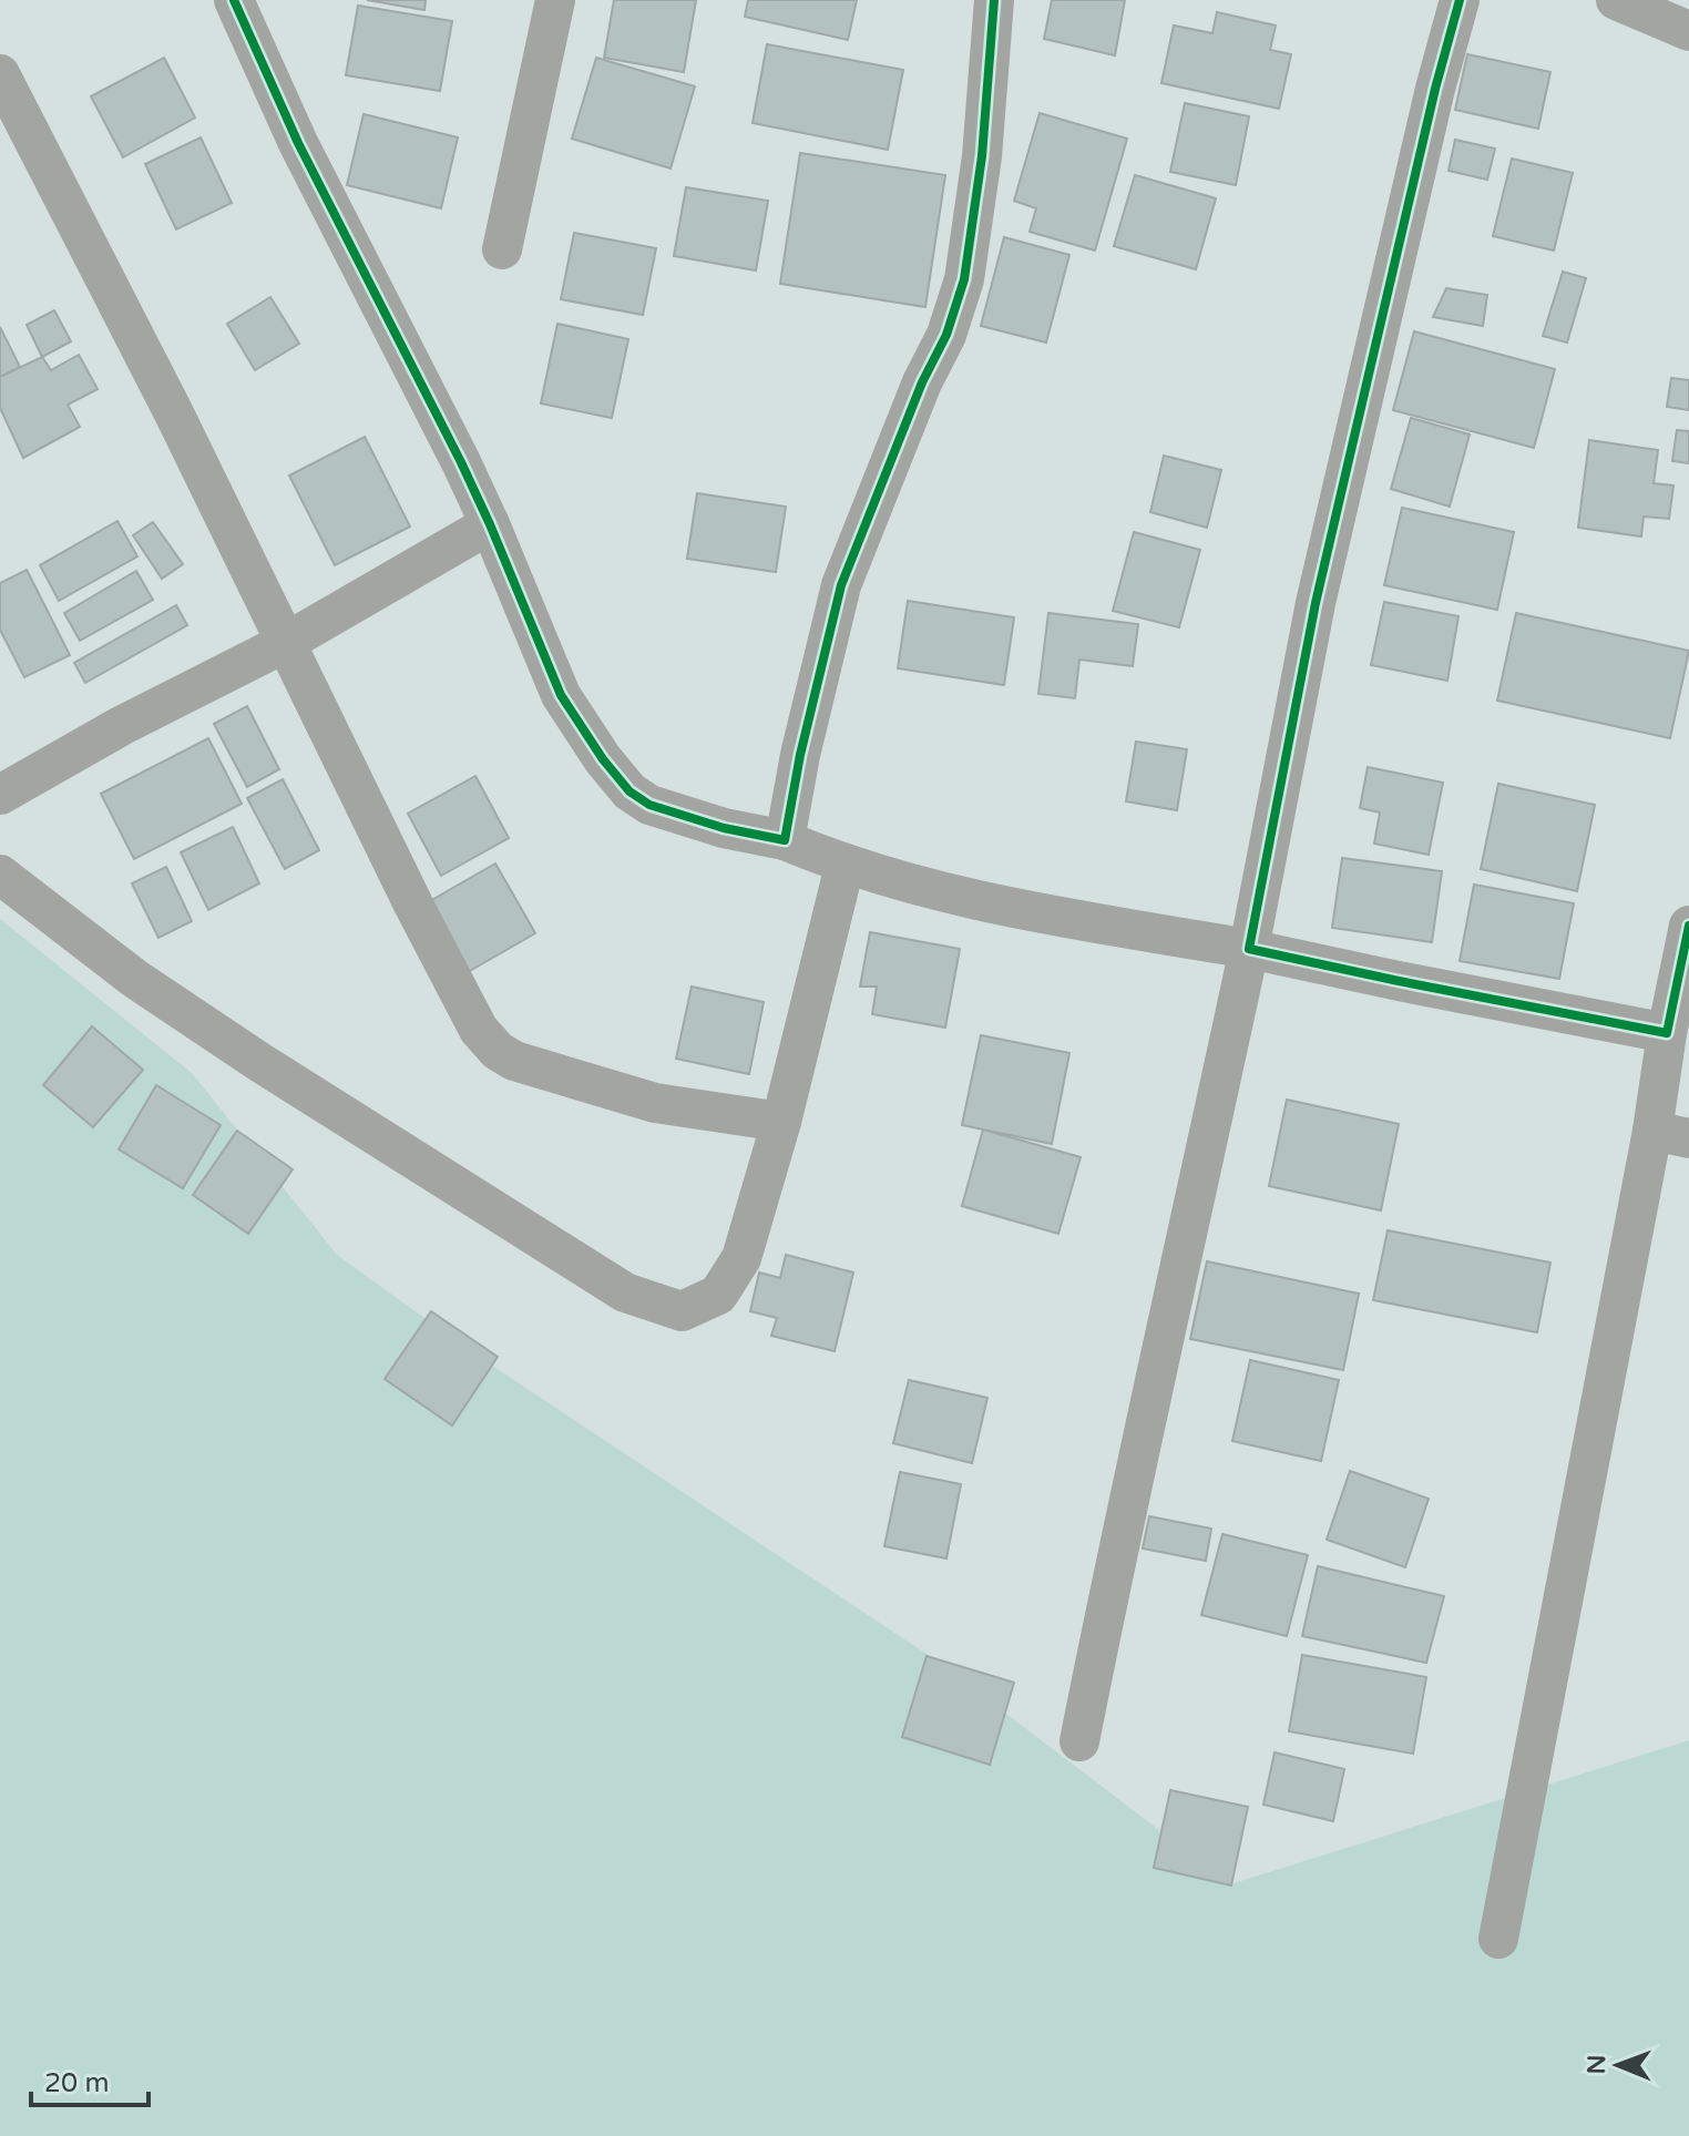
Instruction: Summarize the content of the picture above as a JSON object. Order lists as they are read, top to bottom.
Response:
{
  "scale_bar": "20 m",
  "north": "left"
}
